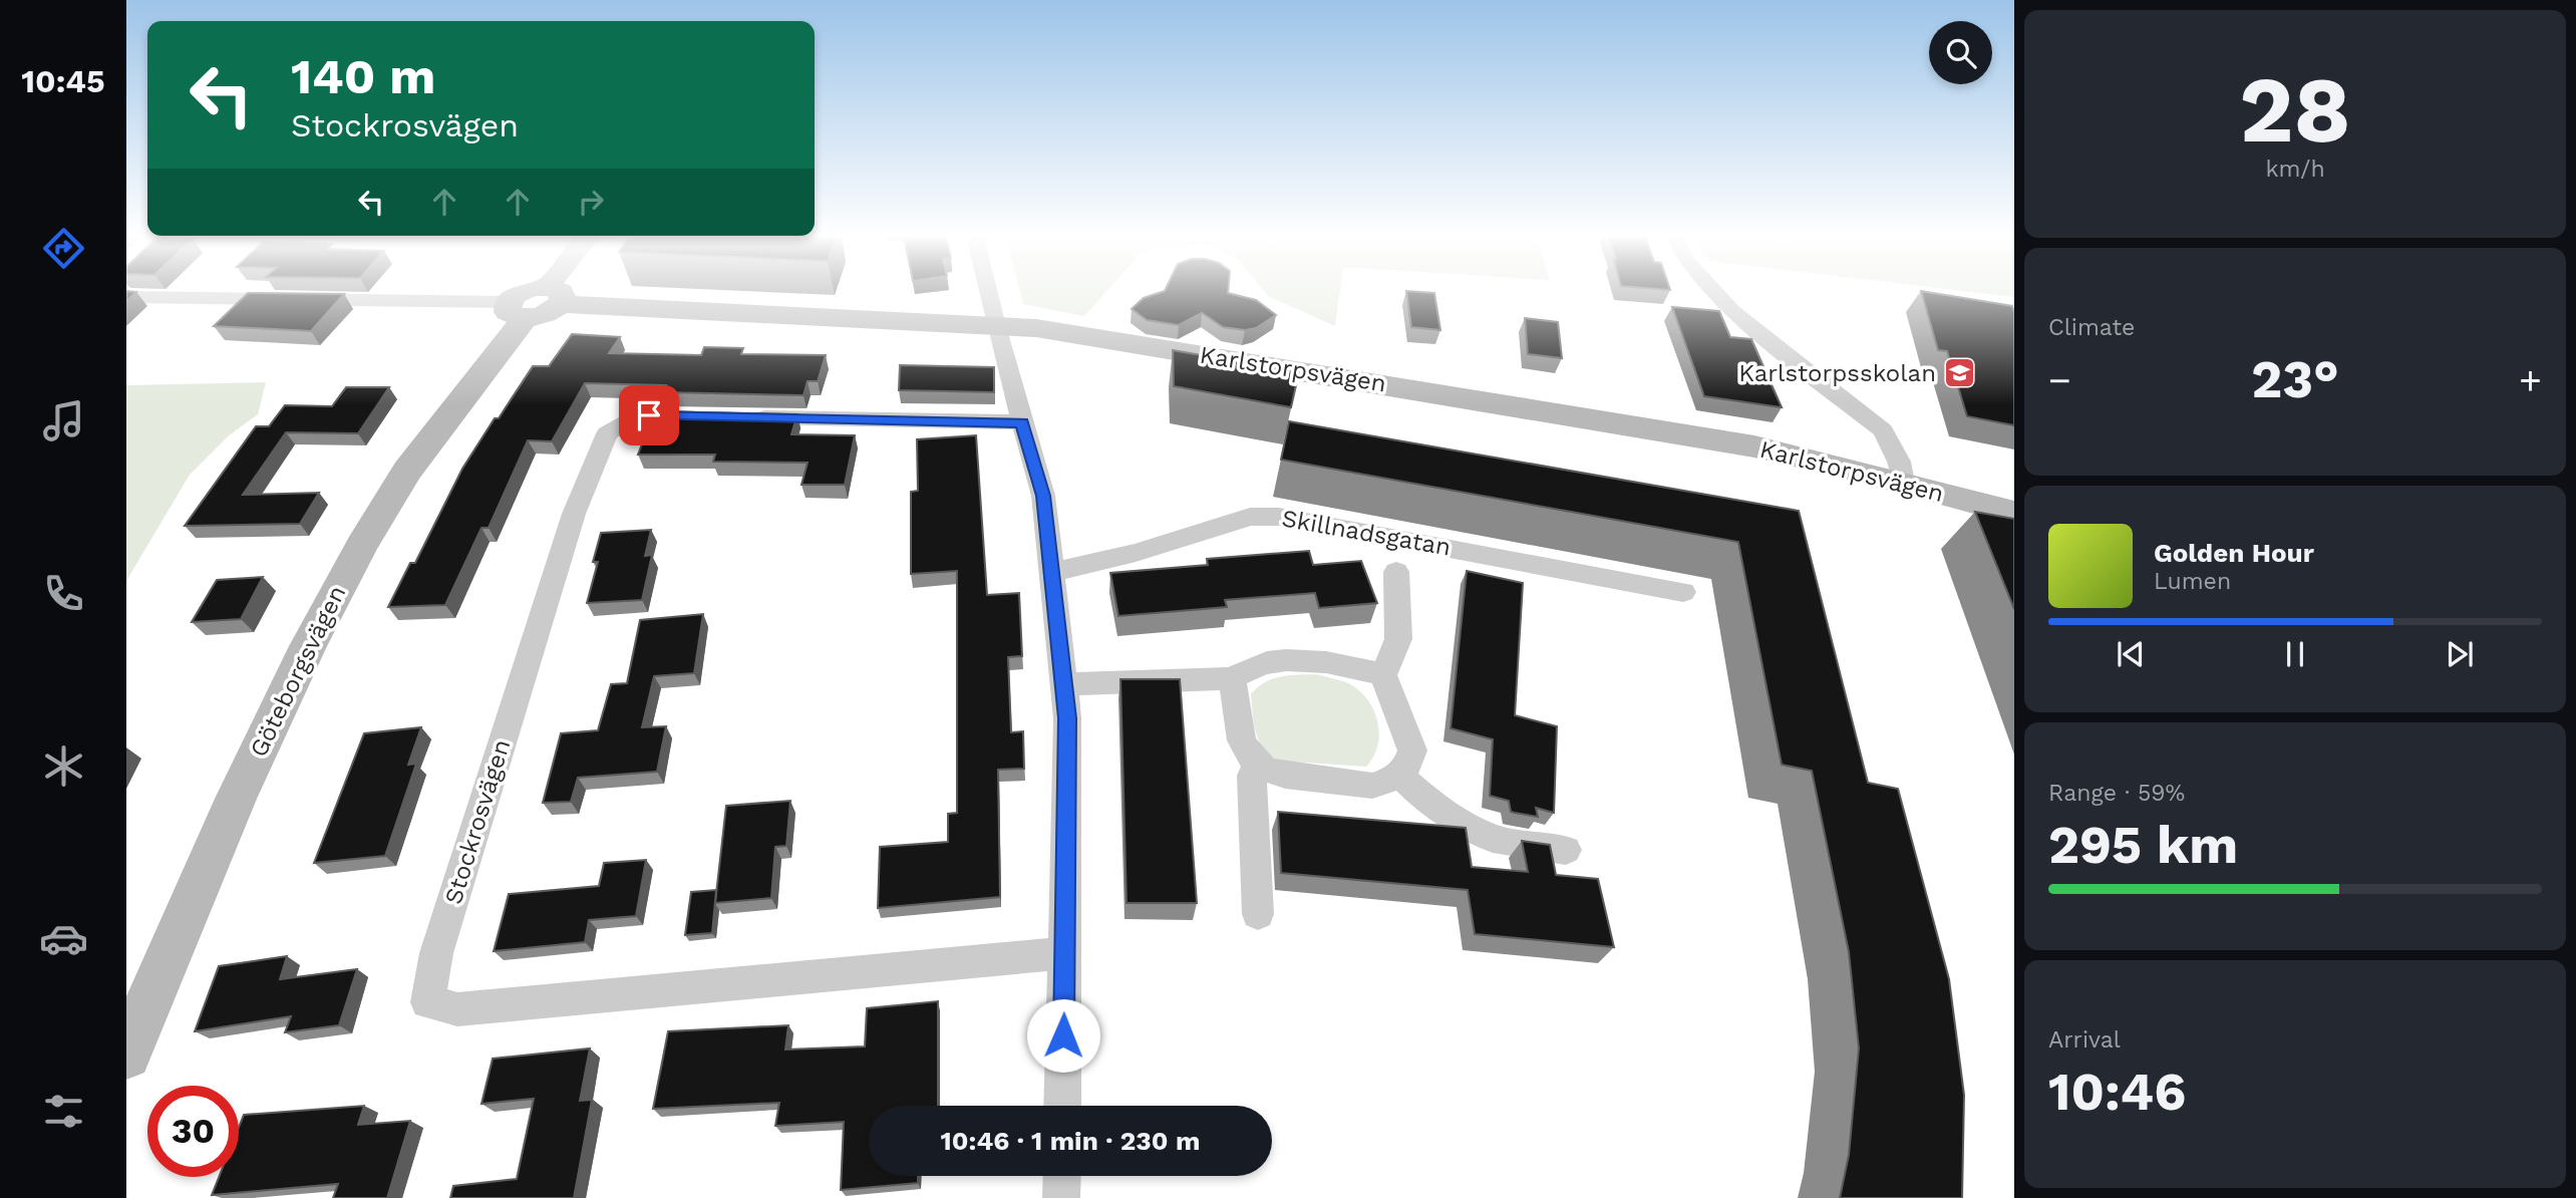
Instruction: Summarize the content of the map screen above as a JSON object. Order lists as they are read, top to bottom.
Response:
{
  "streets": {
    "street": [
      "Karlstorpsvägen",
      "Skillnadsgatan",
      "Göteborgsvägen",
      "Stockrosvägen"
    ]
  },
  "places": {
    "school or university": ["Karlstorpsskolan"]
  },
  "page": {
    "tabs": "10:45",
    "tile": [
      ["28", "km/h"],
      "Climate",
      ["Range · 59%", "295 km"],
      ["Arrival", "10:46"]
    ],
    "turn": ["140 m", "Stockrosvägen"],
    "heat": ["−", "23°", "+"],
    "song": ["Golden Hour", "Lumen"],
    "limit": "30",
    "trip": "10:46 · 1 min · 230 m"
  }
}
